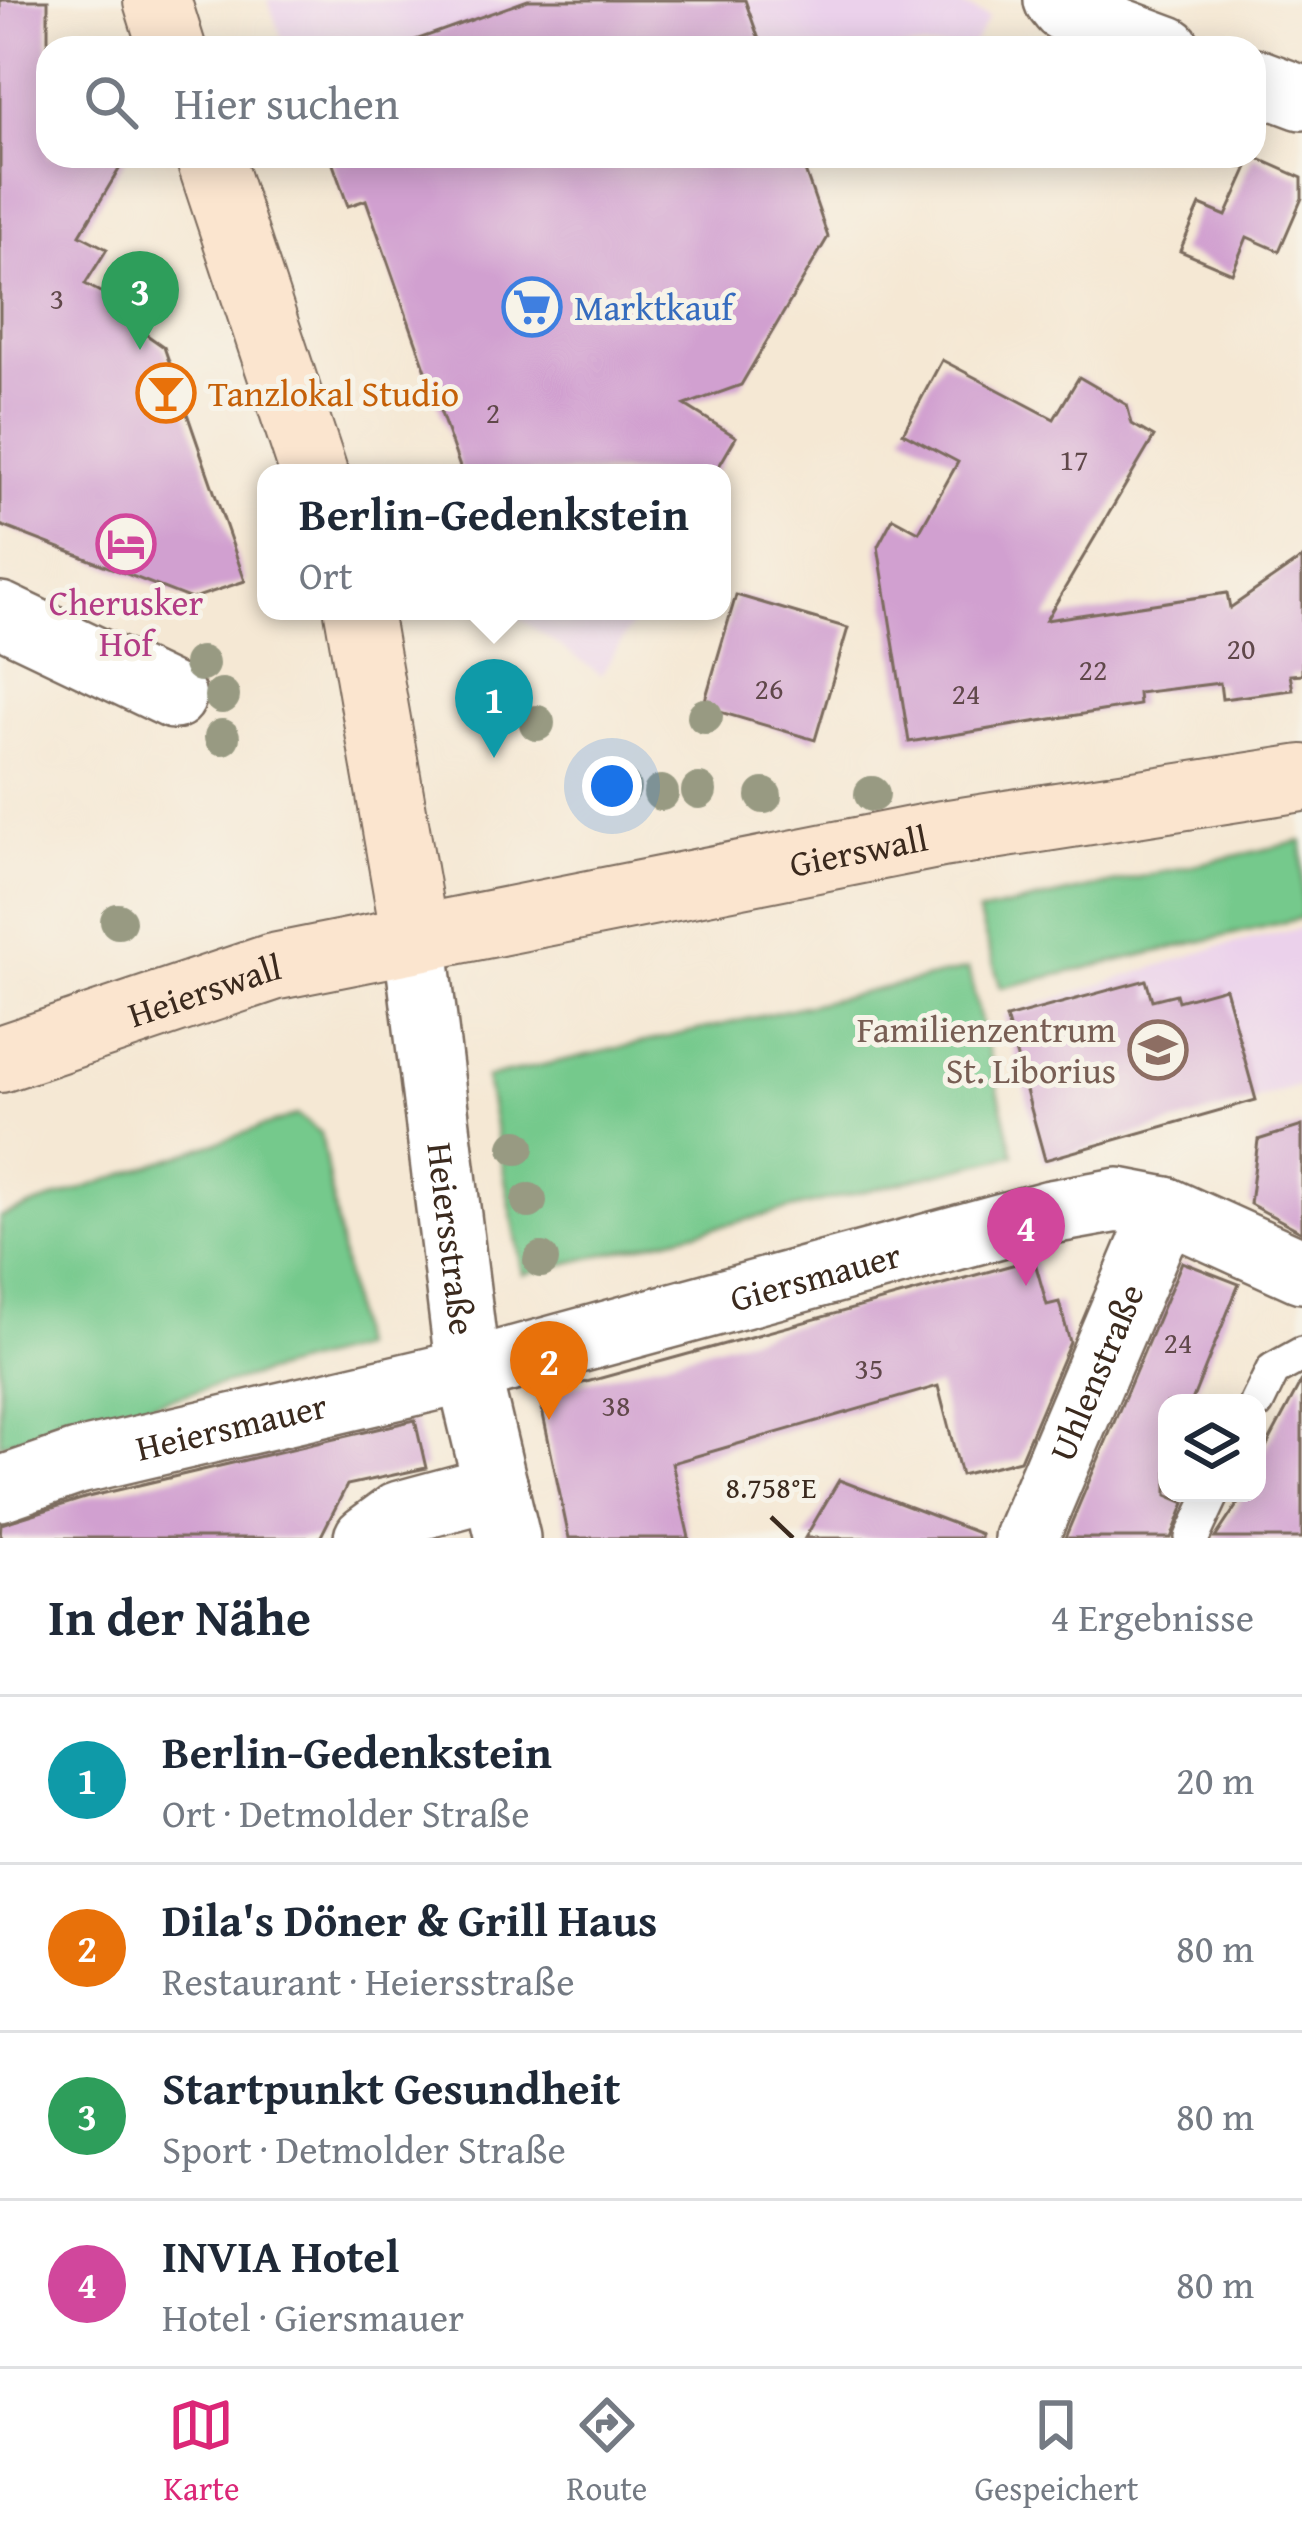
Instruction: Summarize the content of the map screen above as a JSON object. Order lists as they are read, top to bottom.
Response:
{
  "streets": {
    "main road": ["Gierswall", "Heierswall"],
    "street": [
      "Heiersstraße",
      "Giersmauer",
      "Uhlenstraße",
      "Heiersmauer"
    ]
  },
  "crossings": [
    ["Gierswall", "Heierswall"],
    ["Gierswall", "Heiersstraße"],
    ["Heierswall", "Heiersstraße"],
    ["Heiersstraße", "Giersmauer"],
    ["Heiersstraße", "Heiersmauer"],
    ["Giersmauer", "Uhlenstraße"],
    ["Giersmauer", "Heiersmauer"]
  ],
  "places": {
    "supermarket": ["Marktkauf"],
    "bar": ["Tanzlokal Studio"],
    "hotel": ["Cherusker Hof"],
    "school or university": ["Familienzentrum St. Liborius"]
  },
  "house_numbers": [
    "3",
    "2",
    "17",
    "20",
    "22",
    "26",
    "24",
    "24",
    "35",
    "38"
  ],
  "page": {
    "search": "Hier suchen",
    "pins": [
      "3",
      "1",
      "4",
      "2"
    ],
    "popup": ["Berlin-Gedenkstein", "Ort"],
    "heading": ["In der Nähe", "4 Ergebnisse"],
    "list": [
      {
        "mark": "1",
        "name": "Berlin-Gedenkstein",
        "note": "Ort · Detmolder Straße",
        "value": "20 m"
      },
      {
        "mark": "2",
        "name": "Dila's Döner & Grill Haus",
        "note": "Restaurant · Heiersstraße",
        "value": "80 m"
      },
      {
        "mark": "3",
        "name": "Startpunkt Gesundheit",
        "note": "Sport · Detmolder Straße",
        "value": "80 m"
      },
      {
        "mark": "4",
        "name": "INVIA Hotel",
        "note": "Hotel · Giersmauer",
        "value": "80 m"
      }
    ],
    "nav": ["Karte", "Route", "Gespeichert"]
  },
  "coordinates": ["8.758°E"]
}
